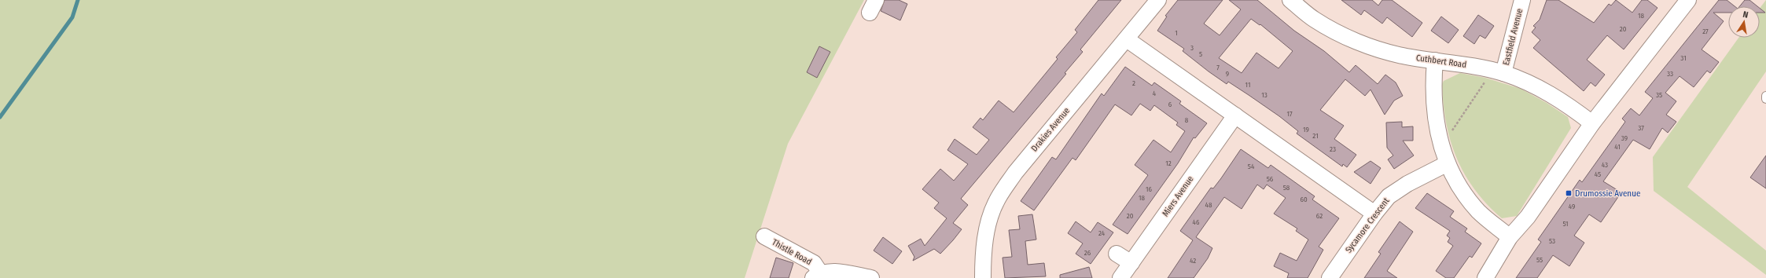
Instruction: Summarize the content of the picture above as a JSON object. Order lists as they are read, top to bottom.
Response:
{
  "streets": {
    "street": [
      "Eastfield Avenue",
      "Cuthbert Road",
      "Drakies Avenue",
      "Miers Avenue",
      "Sycamore Crescent",
      "Thistle Road"
    ]
  },
  "crossings": [
    ["Eastfield Avenue", "Cuthbert Road"]
  ],
  "places": {
    "transit": ["Drumossie Avenue"]
  },
  "house_numbers": [
    "18",
    "20",
    "27",
    "1",
    "3",
    "5",
    "31",
    "7",
    "9",
    "33",
    "2",
    "11",
    "4",
    "13",
    "35",
    "6",
    "17",
    "8",
    "37",
    "19",
    "21",
    "39",
    "41",
    "23",
    "12",
    "43",
    "54",
    "45",
    "56",
    "58",
    "16",
    "18",
    "60",
    "48",
    "49",
    "20",
    "62",
    "46",
    "51",
    "24",
    "53",
    "26",
    "55",
    "42"
  ],
  "north": "top"
}
